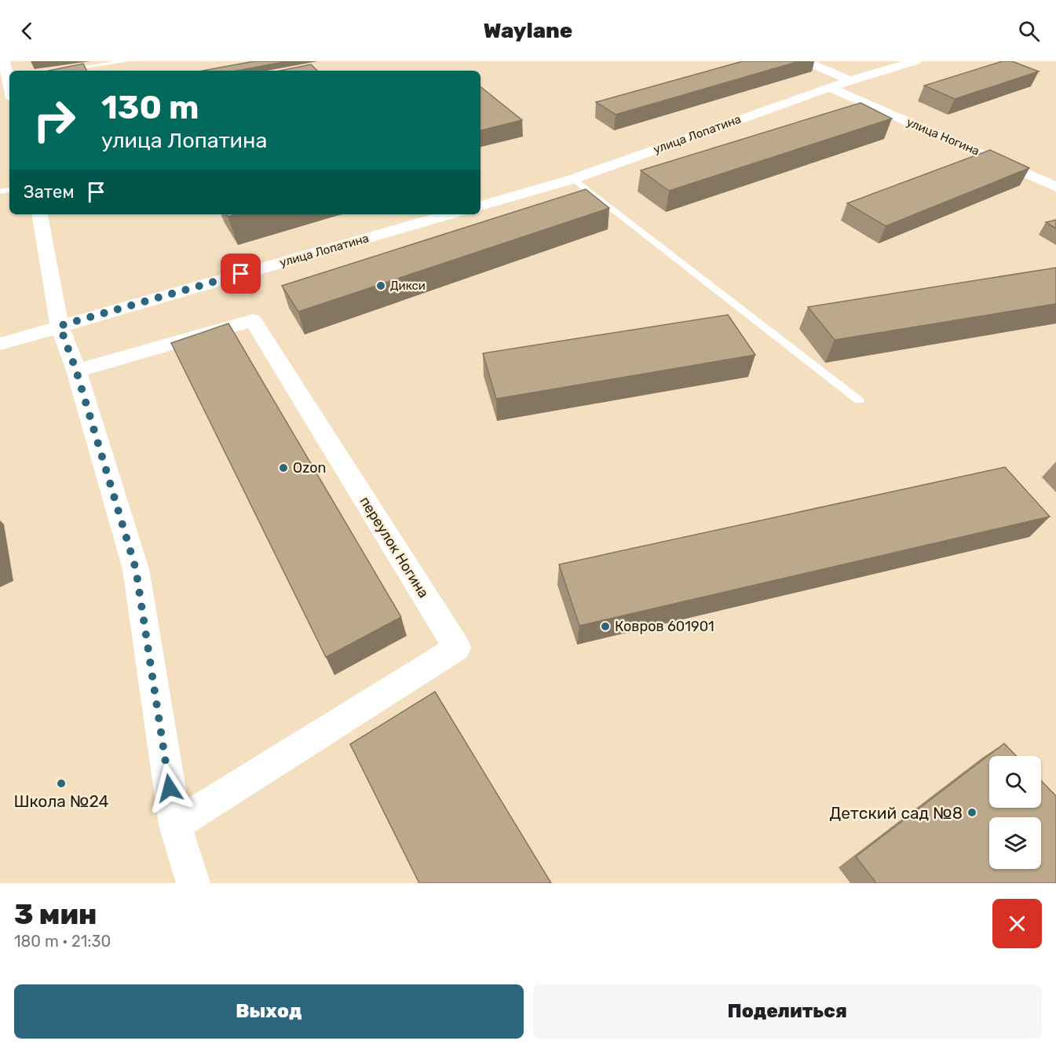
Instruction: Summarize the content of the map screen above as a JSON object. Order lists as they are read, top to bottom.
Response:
{
  "streets": {
    "street": ["улица Лопатина", "улица Ногина", "переулок Ногина"]
  },
  "crossings": [
    ["улица Лопатина", "улица Ногина"]
  ],
  "places": [
    "Дикси",
    "Ozon",
    "Ковров 601901",
    "Школа №24",
    "Детский сад №8"
  ],
  "page": {
    "header": "Waylane",
    "turn": ["130 m", "улица Лопатина"],
    "then": "Затем",
    "heading": ["3 мин", "180 m · 21:30"],
    "buttons": ["Выход", "Поделиться"]
  }
}
